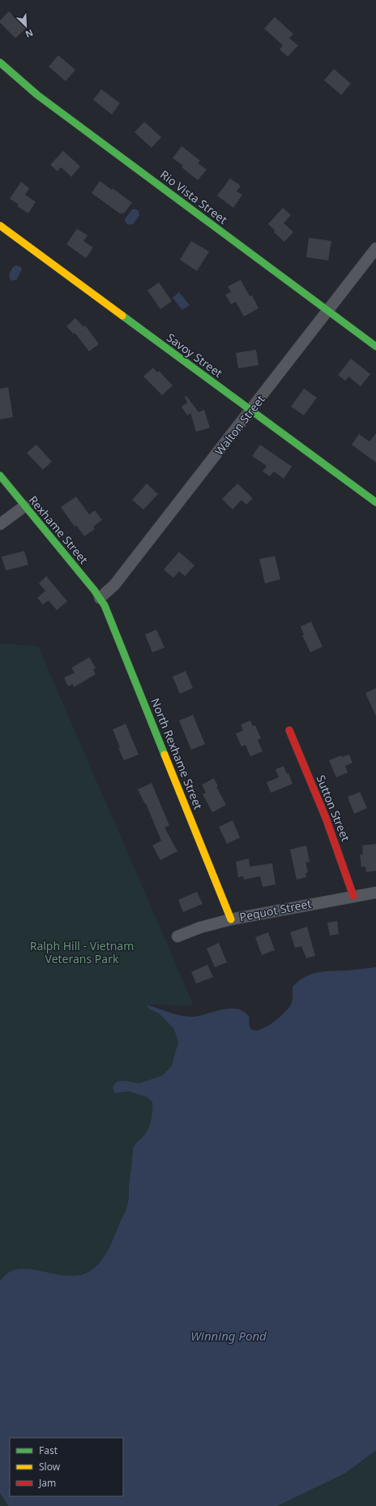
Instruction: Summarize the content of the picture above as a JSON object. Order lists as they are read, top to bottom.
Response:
{
  "streets": {
    "street": [
      "Rio Vista Street",
      "Savoy Street",
      "Walton Street",
      "Rexhame Street",
      "North Rexhame Street",
      "Sutton Street",
      "Pequot Street"
    ]
  },
  "crossings": [
    ["Rio Vista Street", "Walton Street"],
    ["Savoy Street", "Walton Street"],
    ["Walton Street", "Rexhame Street"],
    ["Walton Street", "North Rexhame Street"],
    ["Rexhame Street", "North Rexhame Street"],
    ["North Rexhame Street", "Pequot Street"],
    ["Sutton Street", "Pequot Street"]
  ],
  "water": ["Winning Pond"],
  "parks": ["Ralph Hill - Vietnam Veterans Park"],
  "legend": ["Fast", "Slow", "Jam"],
  "north": "bottom right"
}
